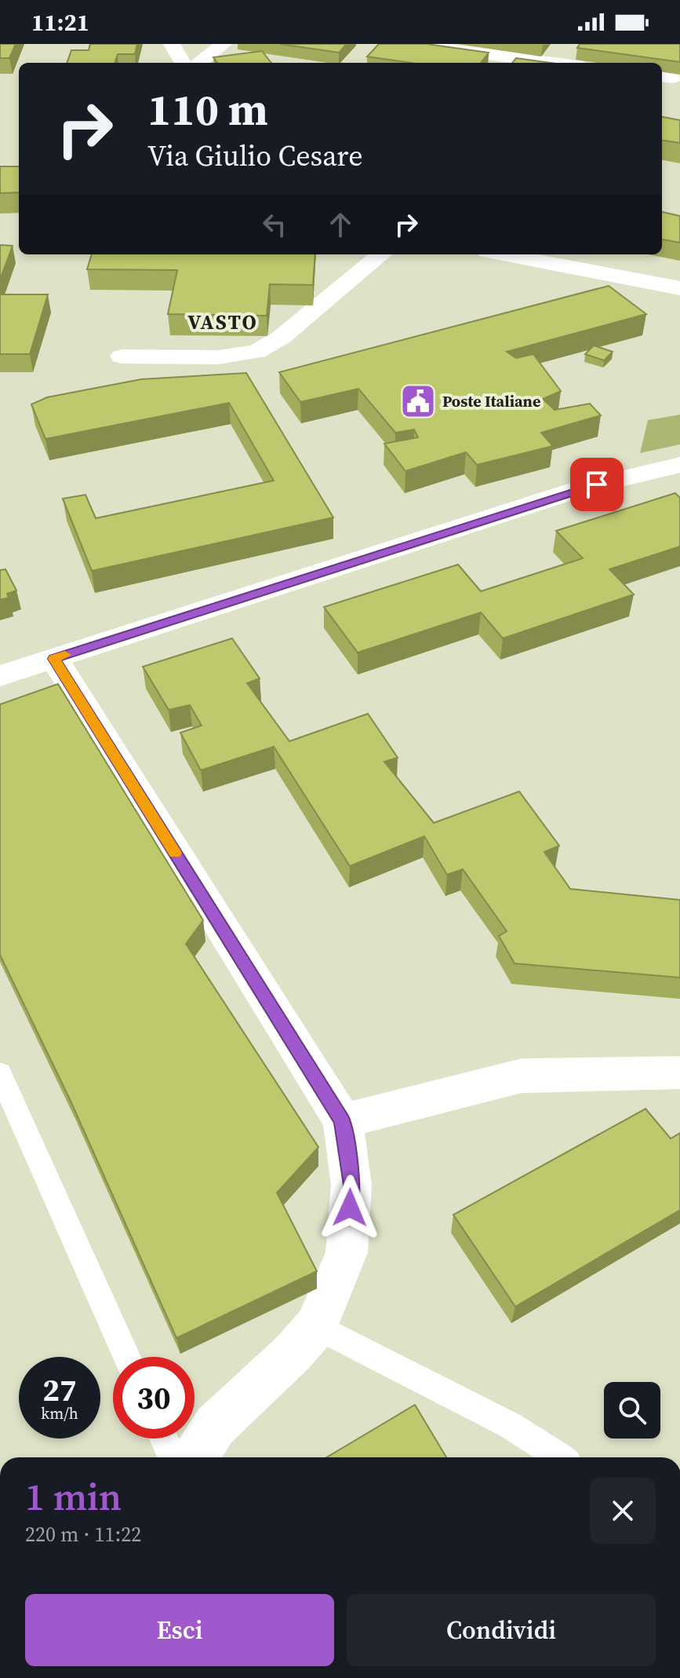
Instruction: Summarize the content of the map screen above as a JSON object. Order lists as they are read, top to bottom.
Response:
{
  "districts": ["VASTO"],
  "places": {
    "public building": ["Poste Italiane"]
  },
  "page": {
    "status": "11:21",
    "turn": ["110 m", "Via Giulio Cesare"],
    "speed": "27 km/h",
    "limit": "30",
    "heading": ["1 min", "220 m · 11:22"],
    "buttons": ["Esci", "Condividi"]
  }
}
